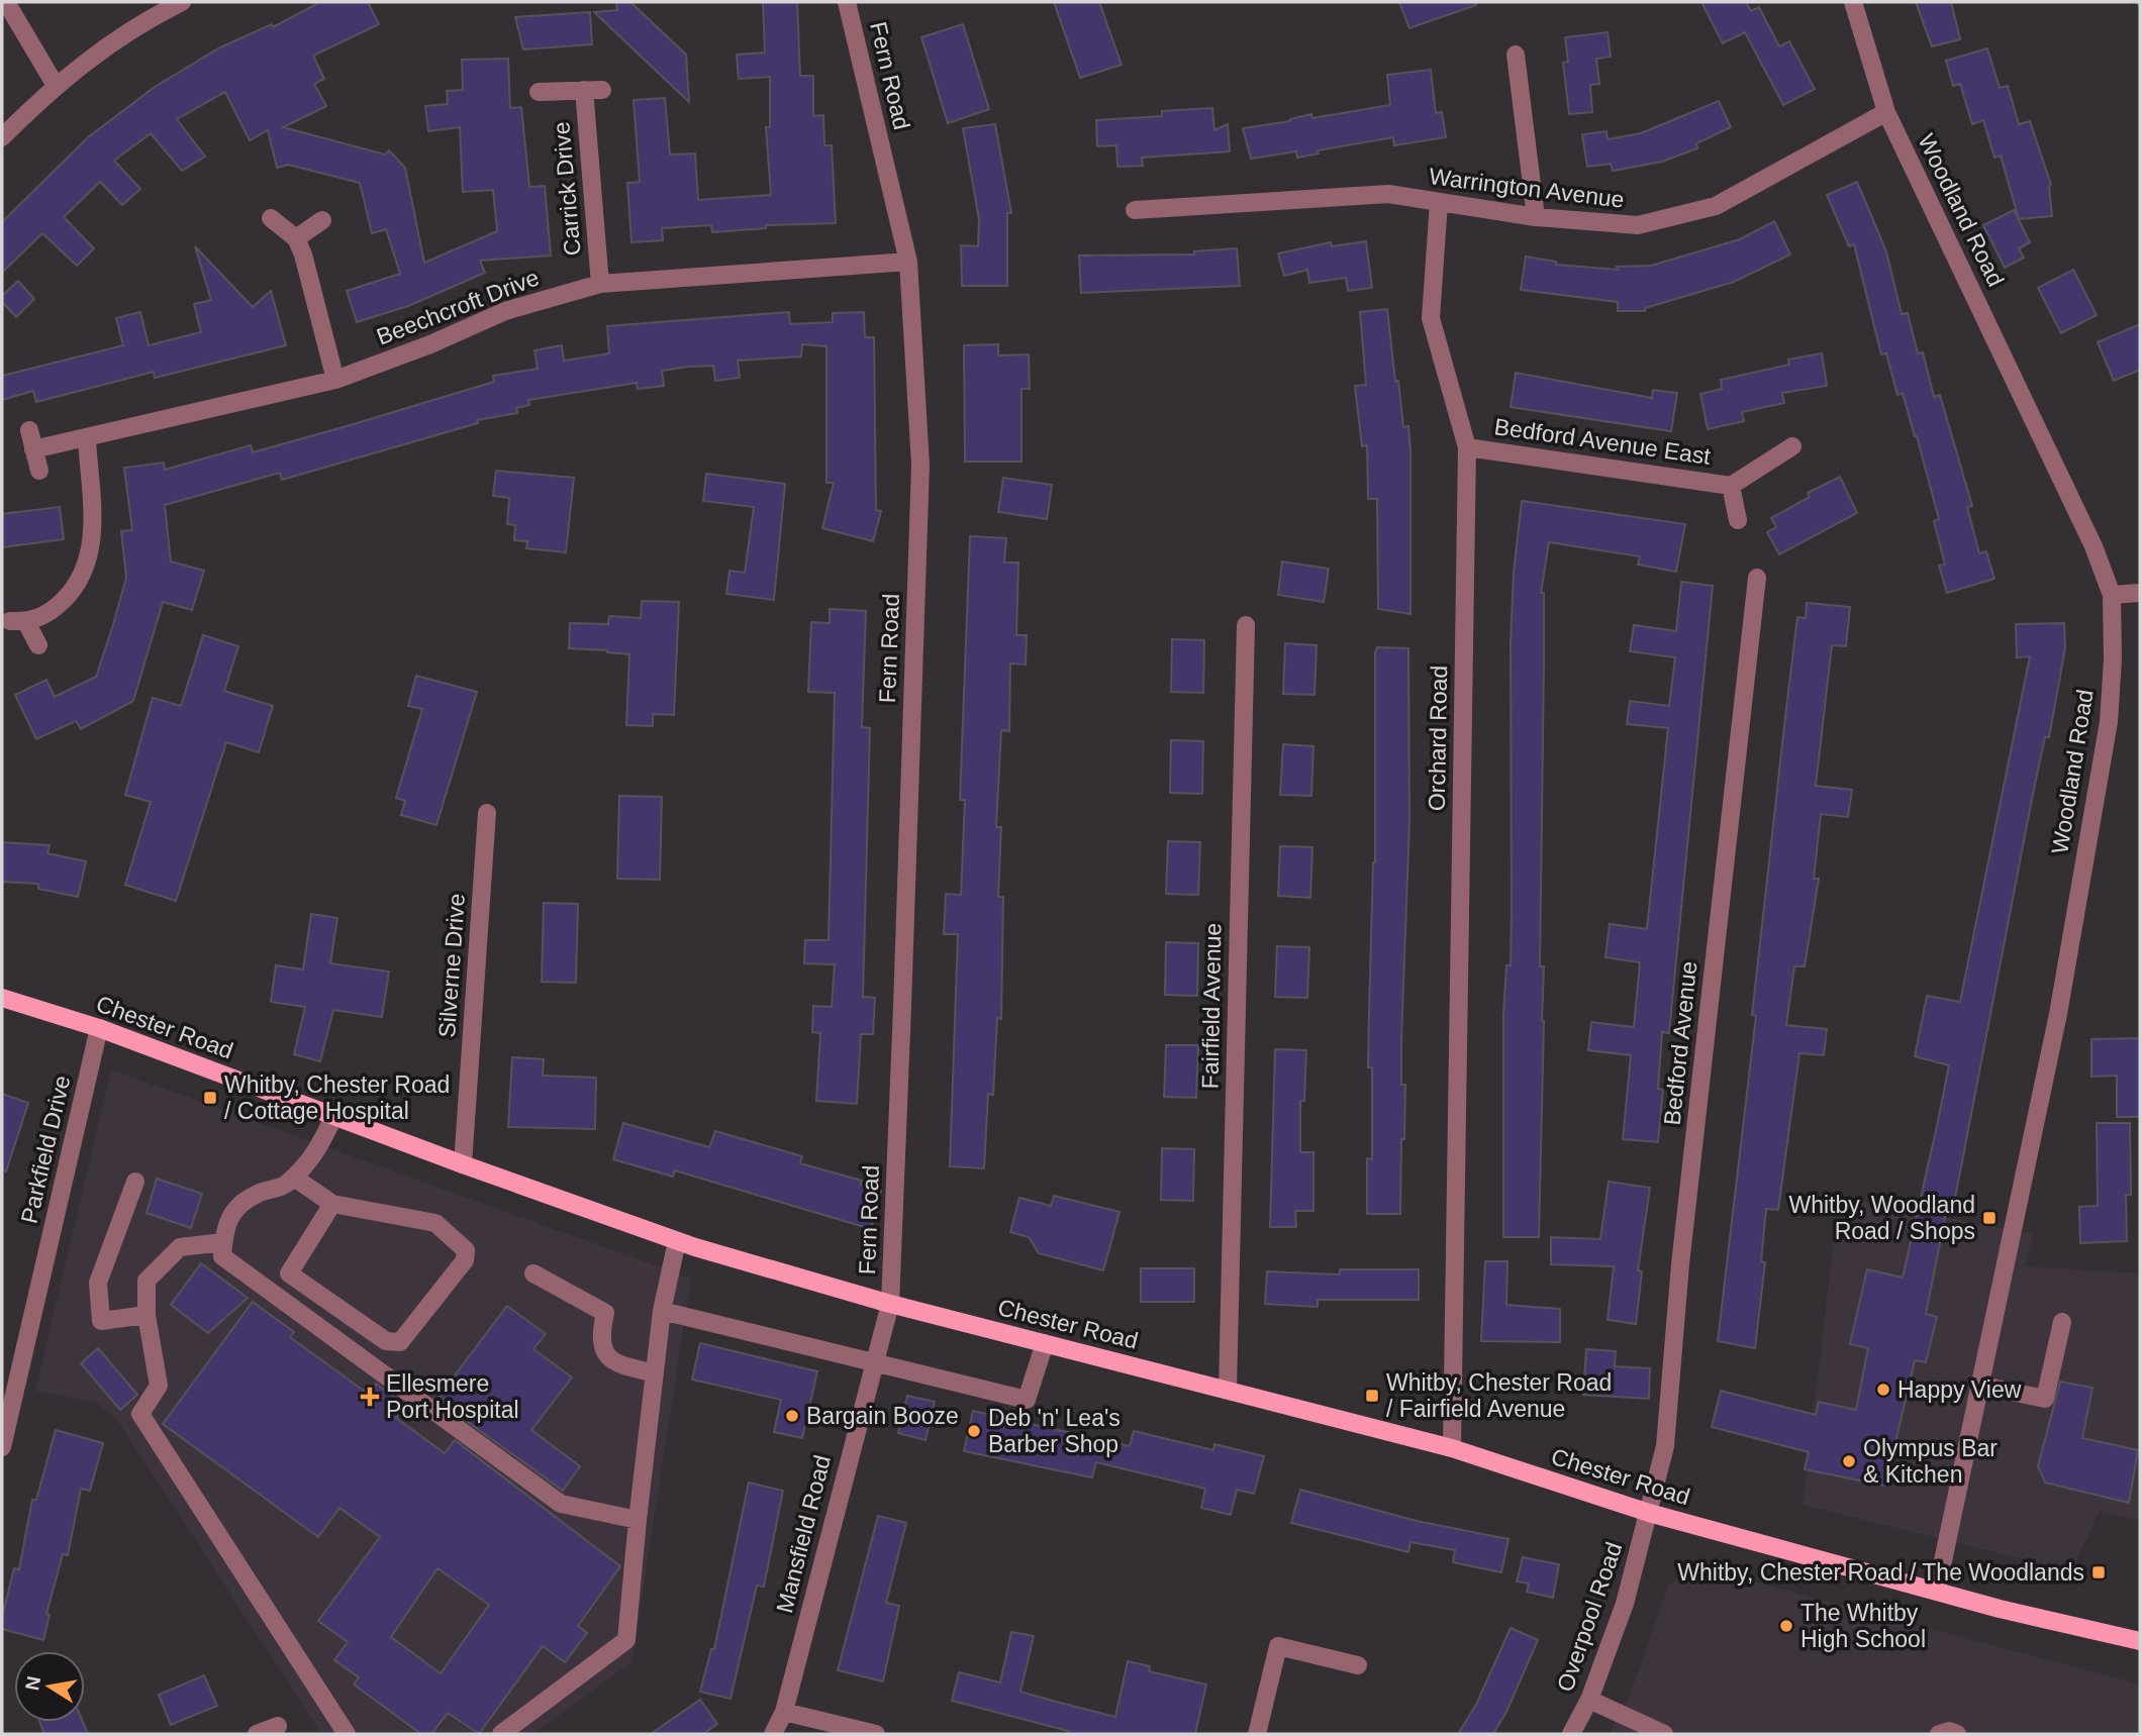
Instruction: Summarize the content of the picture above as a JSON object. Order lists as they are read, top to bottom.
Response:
{
  "streets": {
    "main road": ["Chester Road"],
    "street": [
      "Fern Road",
      "Warrington Avenue",
      "Carrick Drive",
      "Woodland Road",
      "Beechcroft Drive",
      "Bedford Avenue East",
      "Orchard Road",
      "Silverne Drive",
      "Fairfield Avenue",
      "Bedford Avenue",
      "Parkfield Drive",
      "Mansfield Road",
      "Overpool Road"
    ]
  },
  "crossings": [
    ["Fern Road", "Beechcroft Drive"],
    ["Fern Road", "Chester Road"],
    ["Fern Road", "Mansfield Road"],
    ["Warrington Avenue", "Woodland Road"],
    ["Warrington Avenue", "Orchard Road"],
    ["Carrick Drive", "Beechcroft Drive"],
    ["Woodland Road", "Chester Road"],
    ["Bedford Avenue East", "Orchard Road"],
    ["Orchard Road", "Chester Road"],
    ["Silverne Drive", "Chester Road"],
    ["Fairfield Avenue", "Chester Road"],
    ["Chester Road", "Bedford Avenue"],
    ["Chester Road", "Parkfield Drive"],
    ["Chester Road", "Mansfield Road"],
    ["Chester Road", "Overpool Road"],
    ["Bedford Avenue", "Overpool Road"]
  ],
  "places": {
    "transit": [
      "Whitby, Chester Road / Cottage Hospital",
      "Whitby, Woodland Road / Shops",
      "Whitby, Chester Road / Fairfield Avenue",
      "Whitby, Chester Road / The Woodlands"
    ],
    "other": [
      "Happy View",
      "Bargain Booze",
      "Deb 'n' Lea's Barber Shop",
      "Olympus Bar & Kitchen",
      "The Whitby High School"
    ],
    "health": ["Ellesmere Port Hospital"]
  },
  "north": "left"
}
